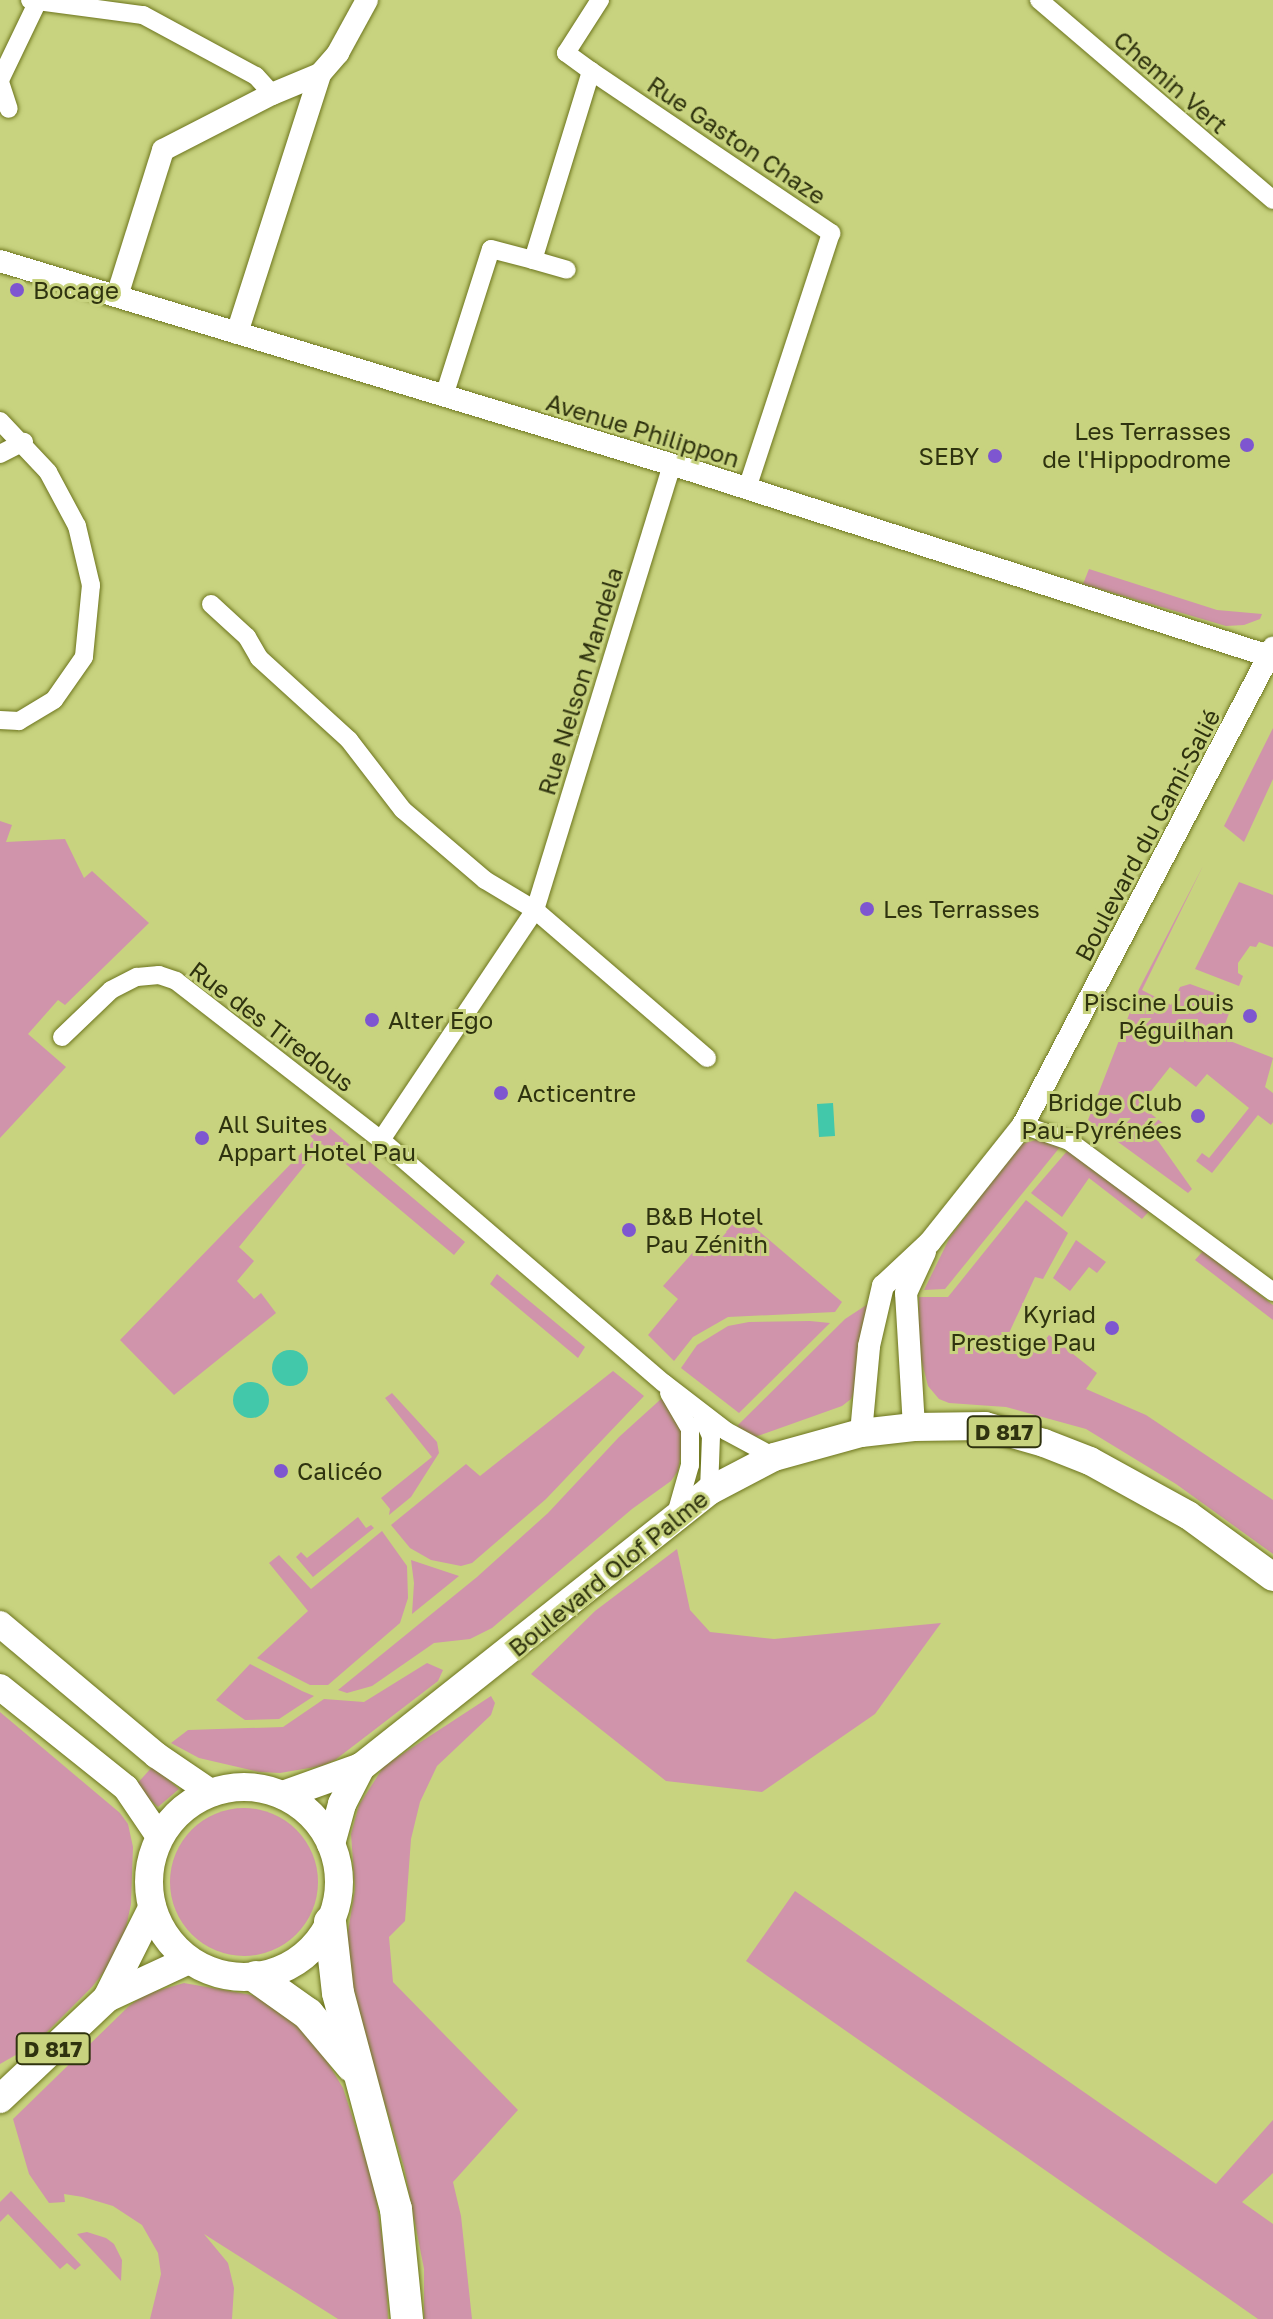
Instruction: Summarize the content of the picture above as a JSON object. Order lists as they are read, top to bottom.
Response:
{
  "streets": {
    "main road": ["D 817", "Boulevard Olof Palme"],
    "street": [
      "Chemin Vert",
      "Rue Gaston Chaze",
      "Avenue Philippon",
      "Rue Nelson Mandela",
      "Boulevard du Cami-Salié",
      "Rue des Tiredous"
    ]
  },
  "crossings": [
    ["Rue Gaston Chaze", "Avenue Philippon"],
    ["Avenue Philippon", "Rue Nelson Mandela"],
    ["Avenue Philippon", "Boulevard du Cami-Salié"],
    ["Rue Nelson Mandela", "Rue des Tiredous"],
    ["Boulevard du Cami-Salié", "Boulevard Olof Palme"],
    ["Rue des Tiredous", "Boulevard Olof Palme"],
    ["D 817", "Boulevard Olof Palme"]
  ],
  "places": [
    "Bocage",
    "Les Terrasses de l'Hippodrome",
    "SEBY",
    "Les Terrasses",
    "Piscine Louis Péguilhan",
    "Alter Ego",
    "Acticentre",
    "Bridge Club Pau-Pyrénées",
    "All Suites Appart Hotel Pau",
    "B&B Hotel Pau Zénith",
    "Kyriad Prestige Pau",
    "Calicéo"
  ]
}
